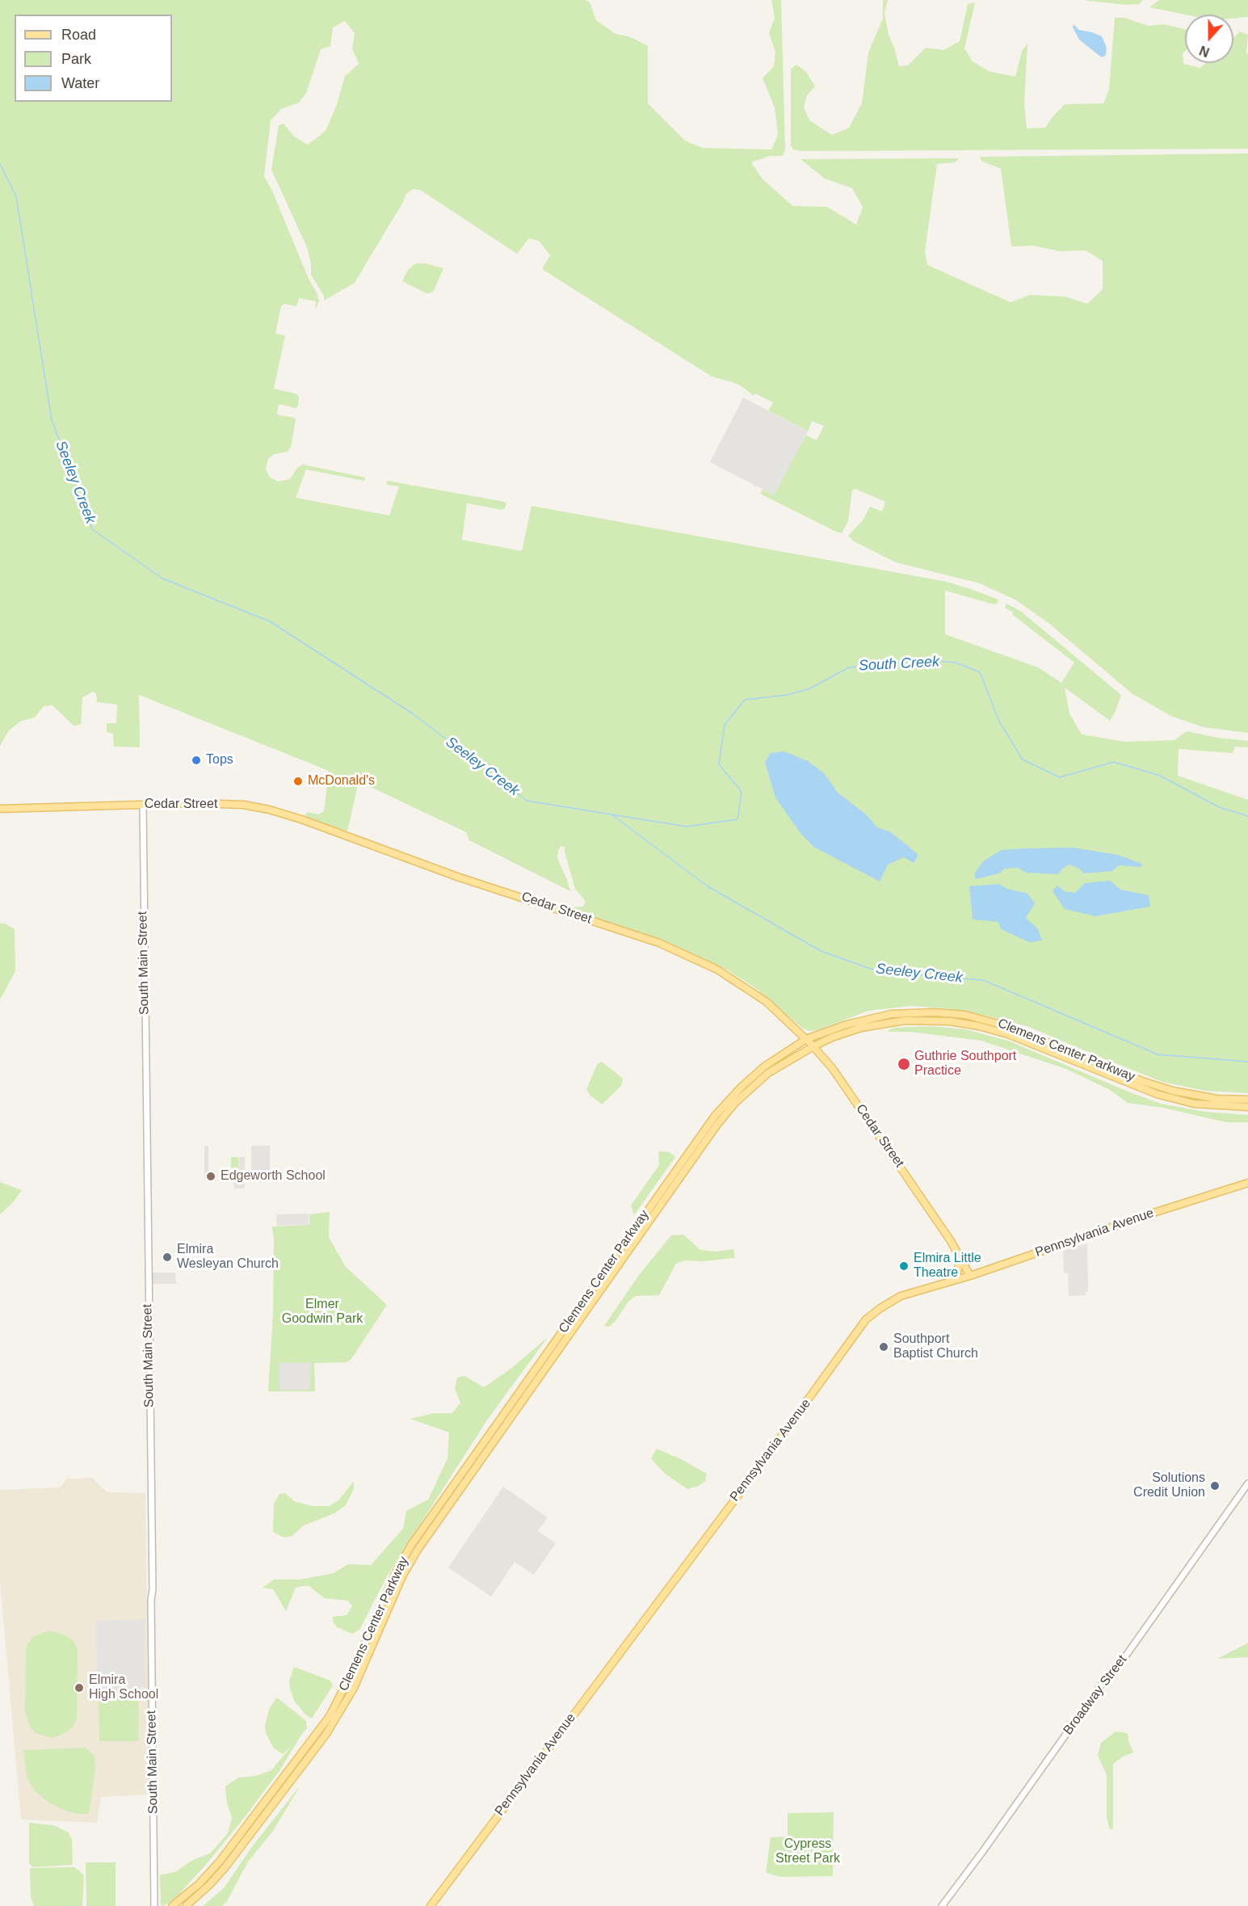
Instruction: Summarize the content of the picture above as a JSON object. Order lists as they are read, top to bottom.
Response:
{
  "streets": {
    "main road": ["Cedar Street", "Clemens Center Parkway", "Pennsylvania Avenue"],
    "street": ["South Main Street", "Broadway Street"]
  },
  "crossings": [
    ["Cedar Street", "South Main Street"],
    ["Cedar Street", "Clemens Center Parkway"],
    ["Cedar Street", "Pennsylvania Avenue"]
  ],
  "water": ["Seeley Creek", "South Creek"],
  "parks": ["Elmer Goodwin Park", "Cypress Street Park"],
  "places": [
    "Tops",
    "McDonald's",
    "Guthrie Southport Practice",
    "Edgeworth School",
    "Elmira Wesleyan Church",
    "Elmira Little Theatre",
    "Southport Baptist Church",
    "Solutions Credit Union",
    "Elmira High School"
  ],
  "legend": ["Road", "Park", "Water"],
  "north": "bottom"
}
